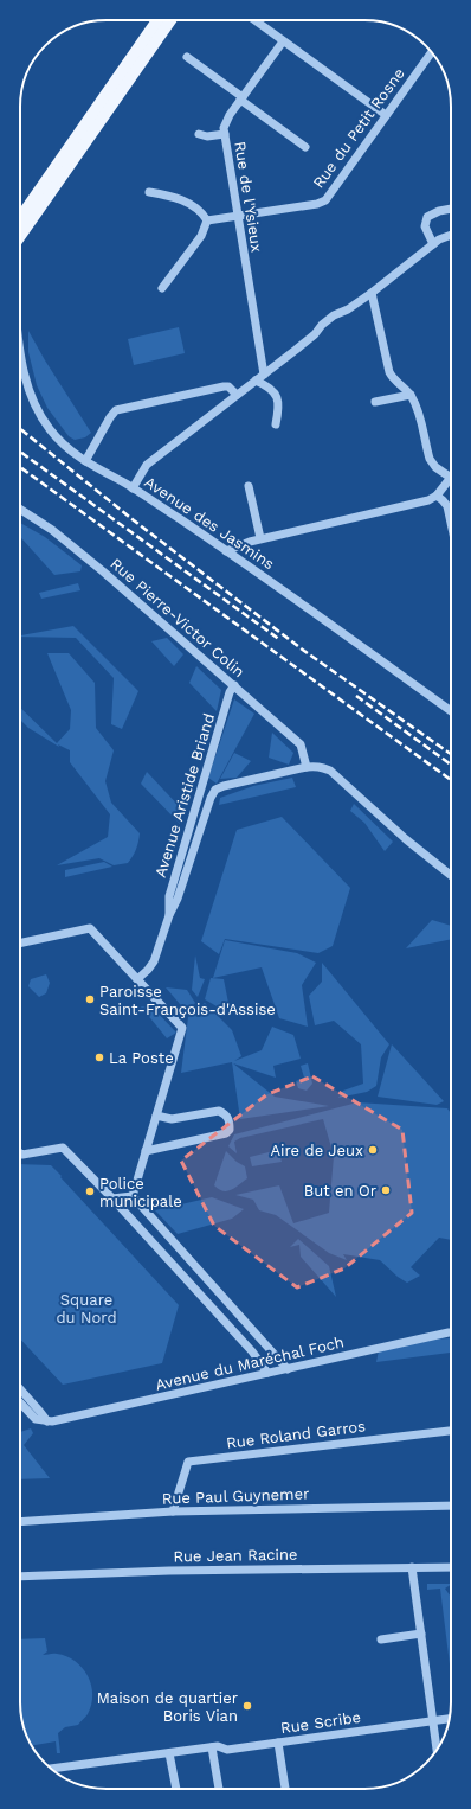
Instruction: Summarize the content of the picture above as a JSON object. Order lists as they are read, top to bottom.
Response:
{
  "streets": {
    "street": [
      "Rue du Petit Rosne",
      "Rue de l'Ysieux",
      "Avenue des Jasmins",
      "Rue Pierre-Victor Colin",
      "Avenue Aristide Briand",
      "Avenue du Maréchal Foch",
      "Rue Roland Garros",
      "Rue Paul Guynemer",
      "Rue Jean Racine",
      "Rue Scribe"
    ]
  },
  "crossings": [
    ["Rue du Petit Rosne", "Rue de l'Ysieux"],
    ["Rue Pierre-Victor Colin", "Avenue Aristide Briand"],
    ["Rue Roland Garros", "Rue Paul Guynemer"]
  ],
  "parks": ["Square du Nord"],
  "places": [
    "Paroisse Saint-François-d'Assise",
    "La Poste",
    "Aire de Jeux",
    "But en Or",
    "Police municipale",
    "Maison de quartier Boris Vian"
  ]
}
